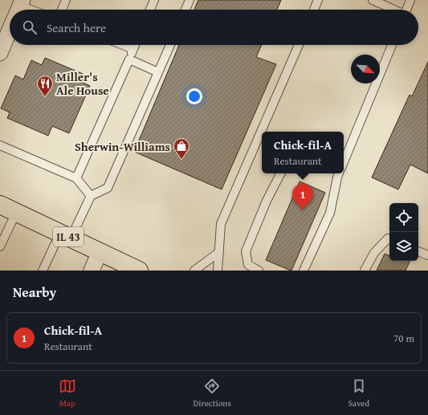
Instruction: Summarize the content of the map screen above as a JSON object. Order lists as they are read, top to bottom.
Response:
{
  "streets": {
    "main road": ["IL 43"]
  },
  "places": {
    "restaurant": ["Miller's Ale House"],
    "shop": ["Sherwin-Williams"]
  },
  "north": "bottom right",
  "page": {
    "search": "Search here",
    "popup": ["Chick-fil-A", "Restaurant"],
    "pins": "1",
    "heading": "Nearby",
    "list": [
      {
        "mark": "1",
        "name": "Chick-fil-A",
        "note": "Restaurant",
        "value": "70 m"
      }
    ],
    "nav": ["Map", "Directions", "Saved"]
  }
}
